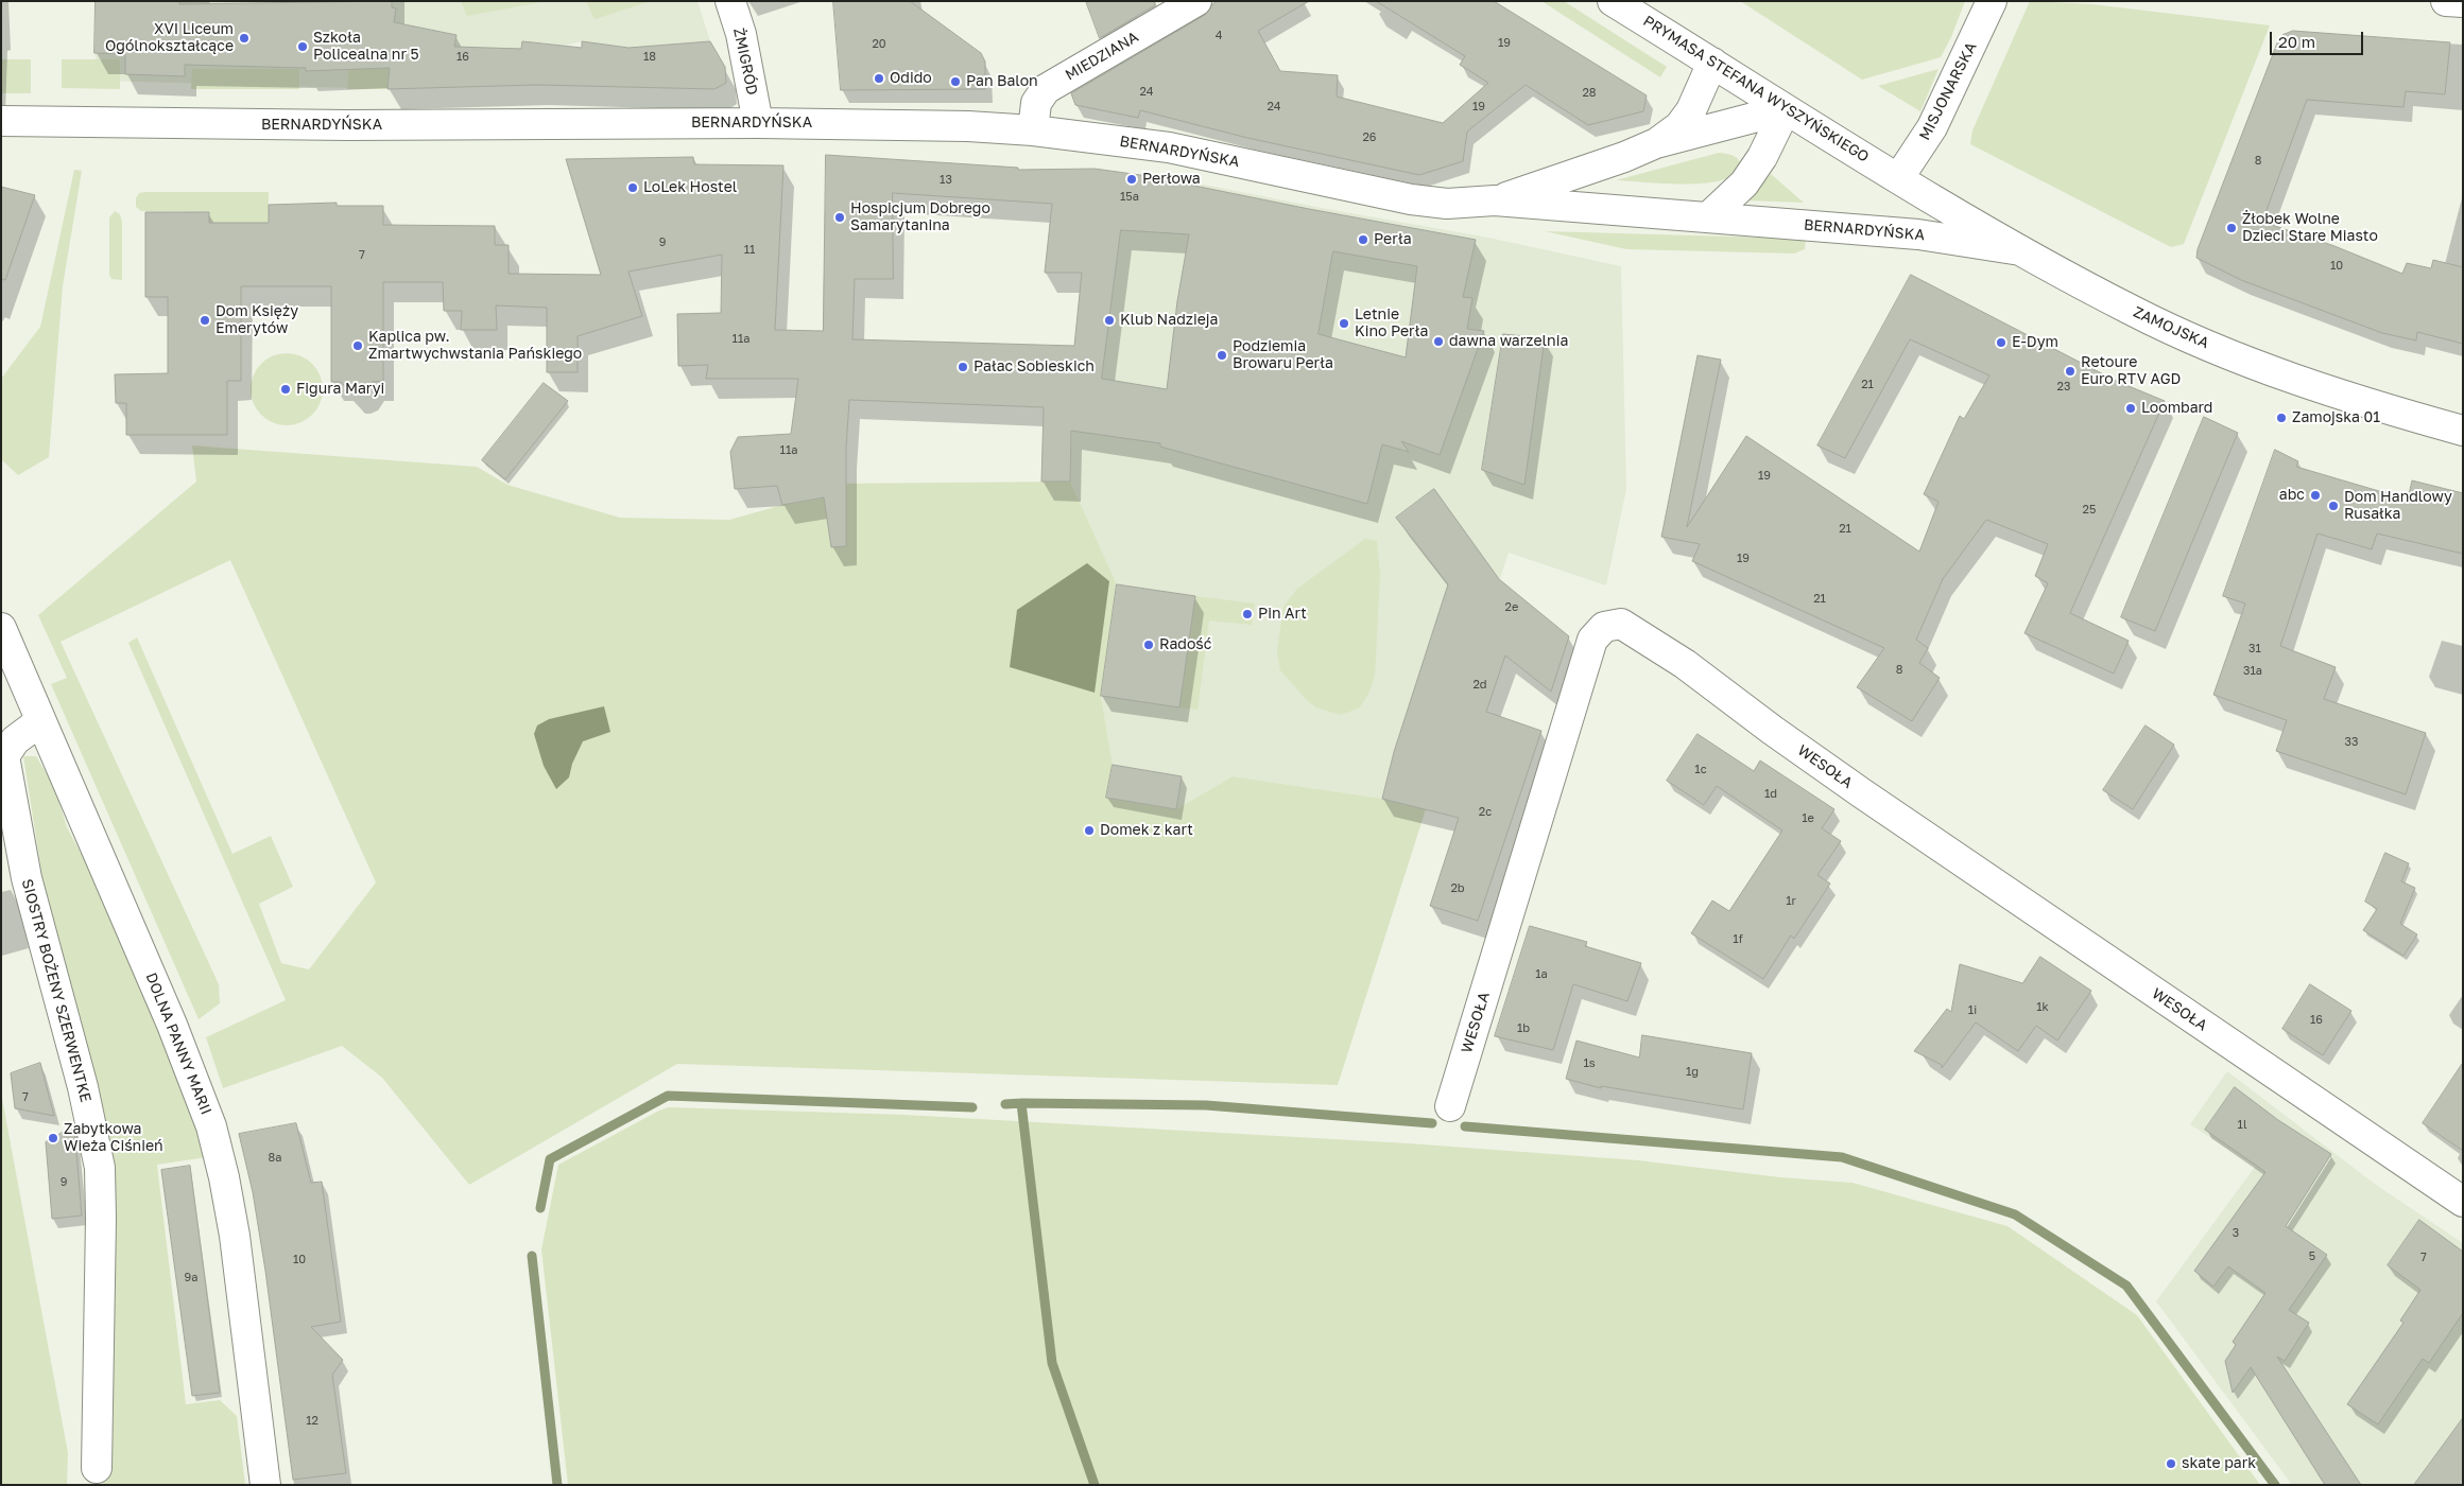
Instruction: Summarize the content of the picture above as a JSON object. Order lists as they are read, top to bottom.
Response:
{
  "streets": {
    "street": [
      "MIEDZIANA",
      "ŻMIGRÓD",
      "PRYMASA STEFANA WYSZYŃSKIEGO",
      "MISJONARSKA",
      "BERNARDYŃSKA",
      "ZAMOJSKA",
      "WESOŁA",
      "SIOSTRY BOŻENY SZERWENTKE",
      "DOLNA PANNY MARII"
    ]
  },
  "crossings": [
    ["MIEDZIANA", "BERNARDYŃSKA"],
    ["ŻMIGRÓD", "BERNARDYŃSKA"],
    ["PRYMASA STEFANA WYSZYŃSKIEGO", "MISJONARSKA"],
    ["PRYMASA STEFANA WYSZYŃSKIEGO", "BERNARDYŃSKA"],
    ["PRYMASA STEFANA WYSZYŃSKIEGO", "ZAMOJSKA"],
    ["MISJONARSKA", "ZAMOJSKA"],
    ["BERNARDYŃSKA", "ZAMOJSKA"],
    ["SIOSTRY BOŻENY SZERWENTKE", "DOLNA PANNY MARII"]
  ],
  "places": [
    "XVI Liceum Ogólnokształcące",
    "Szkoła Policealna nr 5",
    "Odido",
    "Pan Balon",
    "Perłowa",
    "LoLek Hostel",
    "Hospicjum Dobrego Samarytanina",
    "Żłobek Wolne Dzieci Stare Miasto",
    "Perła",
    "Dom Księży Emerytów",
    "Klub Nadzieja",
    "Letnie Kino Perła",
    "dawna warzelnia",
    "E-Dym",
    "Kaplica pw. Zmartwychwstania Pańskiego",
    "Podziemia Browaru Perła",
    "Pałac Sobieskich",
    "Retoure Euro RTV AGD",
    "Figura Maryi",
    "Loombard",
    "Zamojska 01",
    "abc",
    "Dom Handlowy Rusałka",
    "Pin Art",
    "Radość",
    "Domek z kart",
    "Zabytkowa Wieża Ciśnień",
    "skate park"
  ],
  "house_numbers": [
    "4",
    "19",
    "20",
    "16",
    "18",
    "24",
    "28",
    "24",
    "19",
    "26",
    "8",
    "13",
    "15a",
    "9",
    "11",
    "7",
    "10",
    "11a",
    "21",
    "23",
    "11a",
    "19",
    "25",
    "21",
    "19",
    "21",
    "2e",
    "31",
    "8",
    "31a",
    "2d",
    "33",
    "1c",
    "1d",
    "2c",
    "1e",
    "2b",
    "1r",
    "1f",
    "1a",
    "1k",
    "1i",
    "16",
    "1b",
    "1s",
    "1g",
    "7",
    "1l",
    "8a",
    "9",
    "3",
    "5",
    "7",
    "10",
    "9a",
    "12"
  ],
  "scale_bar": "20 m"
}
